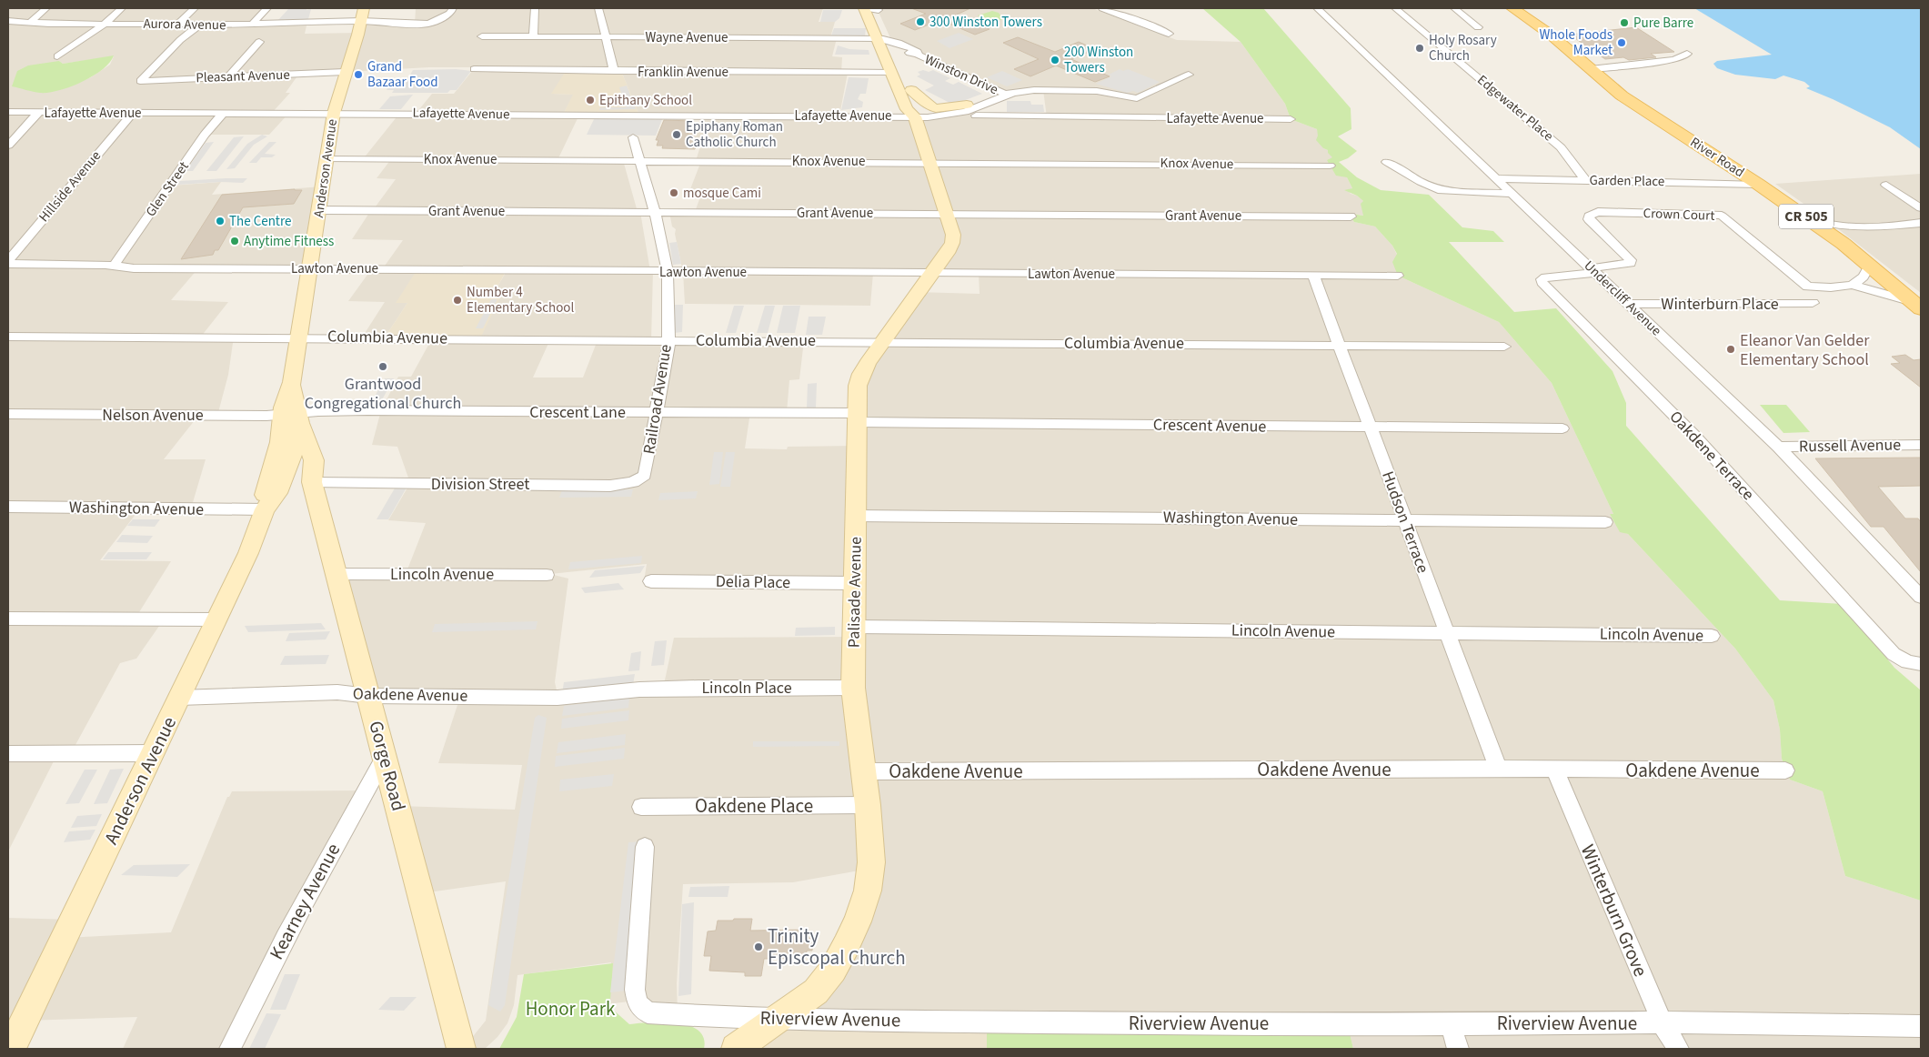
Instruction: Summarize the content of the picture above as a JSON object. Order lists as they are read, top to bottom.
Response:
{
  "streets": {
    "main road": [
      "River Road",
      "Anderson Avenue",
      "CR 505",
      "Palisade Avenue",
      "Gorge Road"
    ],
    "street": [
      "Aurora Avenue",
      "Wayne Avenue",
      "Franklin Avenue",
      "Winston Drive",
      "Pleasant Avenue",
      "Edgewater Place",
      "Lafayette Avenue",
      "Knox Avenue",
      "Garden Place",
      "Hillside Avenue",
      "Glen Street",
      "Grant Avenue",
      "Crown Court",
      "Lawton Avenue",
      "Undercliff Avenue",
      "Winterburn Place",
      "Columbia Avenue",
      "Railroad Avenue",
      "Crescent Lane",
      "Nelson Avenue",
      "Crescent Avenue",
      "Russell Avenue",
      "Oakdene Terrace",
      "Division Street",
      "Washington Avenue",
      "Hudson Terrace",
      "Lincoln Avenue",
      "Delia Place",
      "Lincoln Place",
      "Oakdene Avenue",
      "Oakdene Place",
      "Kearney Avenue",
      "Winterburn Grove",
      "Riverview Avenue"
    ]
  },
  "crossings": [
    ["Aurora Avenue", "Pleasant Avenue"],
    ["Aurora Avenue", "Anderson Avenue"],
    ["Wayne Avenue", "Winston Drive"],
    ["Wayne Avenue", "Palisade Avenue"],
    ["Franklin Avenue", "Palisade Avenue"],
    ["Winston Drive", "Lafayette Avenue"],
    ["Winston Drive", "Palisade Avenue"],
    ["Pleasant Avenue", "Anderson Avenue"],
    ["Edgewater Place", "Garden Place"],
    ["Lafayette Avenue", "Anderson Avenue"],
    ["Lafayette Avenue", "Hillside Avenue"],
    ["Lafayette Avenue", "Glen Street"],
    ["Lafayette Avenue", "Palisade Avenue"],
    ["River Road", "Garden Place"],
    ["River Road", "Crown Court"],
    ["Knox Avenue", "Anderson Avenue"],
    ["Knox Avenue", "Railroad Avenue"],
    ["Knox Avenue", "Palisade Avenue"],
    ["Anderson Avenue", "Grant Avenue"],
    ["Anderson Avenue", "Lawton Avenue"],
    ["Anderson Avenue", "Columbia Avenue"],
    ["Anderson Avenue", "Crescent Lane"],
    ["Anderson Avenue", "Nelson Avenue"],
    ["Anderson Avenue", "Washington Avenue"],
    ["Anderson Avenue", "Oakdene Avenue"],
    ["Anderson Avenue", "Gorge Road"],
    ["Garden Place", "Undercliff Avenue"],
    ["Hillside Avenue", "Lawton Avenue"],
    ["Glen Street", "Lawton Avenue"],
    ["Grant Avenue", "Railroad Avenue"],
    ["Grant Avenue", "Palisade Avenue"],
    ["Crown Court", "Undercliff Avenue"],
    ["Crown Court", "Oakdene Terrace"],
    ["Lawton Avenue", "Railroad Avenue"],
    ["Lawton Avenue", "Hudson Terrace"],
    ["Lawton Avenue", "Palisade Avenue"],
    ["Undercliff Avenue", "Winterburn Place"],
    ["Undercliff Avenue", "Russell Avenue"],
    ["Undercliff Avenue", "Oakdene Terrace"],
    ["Columbia Avenue", "Railroad Avenue"],
    ["Columbia Avenue", "Hudson Terrace"],
    ["Columbia Avenue", "Palisade Avenue"],
    ["Railroad Avenue", "Crescent Lane"],
    ["Railroad Avenue", "Division Street"],
    ["Crescent Lane", "Nelson Avenue"],
    ["Crescent Lane", "Crescent Avenue"],
    ["Crescent Lane", "Palisade Avenue"],
    ["Crescent Lane", "Gorge Road"],
    ["Nelson Avenue", "Gorge Road"],
    ["Crescent Avenue", "Hudson Terrace"],
    ["Crescent Avenue", "Palisade Avenue"],
    ["Division Street", "Gorge Road"],
    ["Washington Avenue", "Hudson Terrace"],
    ["Washington Avenue", "Palisade Avenue"],
    ["Hudson Terrace", "Lincoln Avenue"],
    ["Hudson Terrace", "Oakdene Avenue"],
    ["Lincoln Avenue", "Palisade Avenue"],
    ["Lincoln Avenue", "Gorge Road"],
    ["Delia Place", "Palisade Avenue"],
    ["Palisade Avenue", "Lincoln Place"],
    ["Palisade Avenue", "Oakdene Avenue"],
    ["Palisade Avenue", "Oakdene Place"],
    ["Palisade Avenue", "Riverview Avenue"],
    ["Lincoln Place", "Oakdene Avenue"],
    ["Oakdene Avenue", "Gorge Road"],
    ["Oakdene Avenue", "Winterburn Grove"],
    ["Gorge Road", "Kearney Avenue"],
    ["Winterburn Grove", "Riverview Avenue"]
  ],
  "parks": ["Honor Park"],
  "places": [
    "300 Winston Towers",
    "Pure Barre",
    "Whole Foods Market",
    "Holy Rosary Church",
    "200 Winston Towers",
    "Grand Bazaar Food",
    "Epithany School",
    "Epiphany Roman Catholic Church",
    "mosque Cami",
    "The Centre",
    "Anytime Fitness",
    "Number 4 Elementary School",
    "Eleanor Van Gelder Elementary School",
    "Grantwood Congregational Church",
    "Trinity Episcopal Church"
  ]
}
